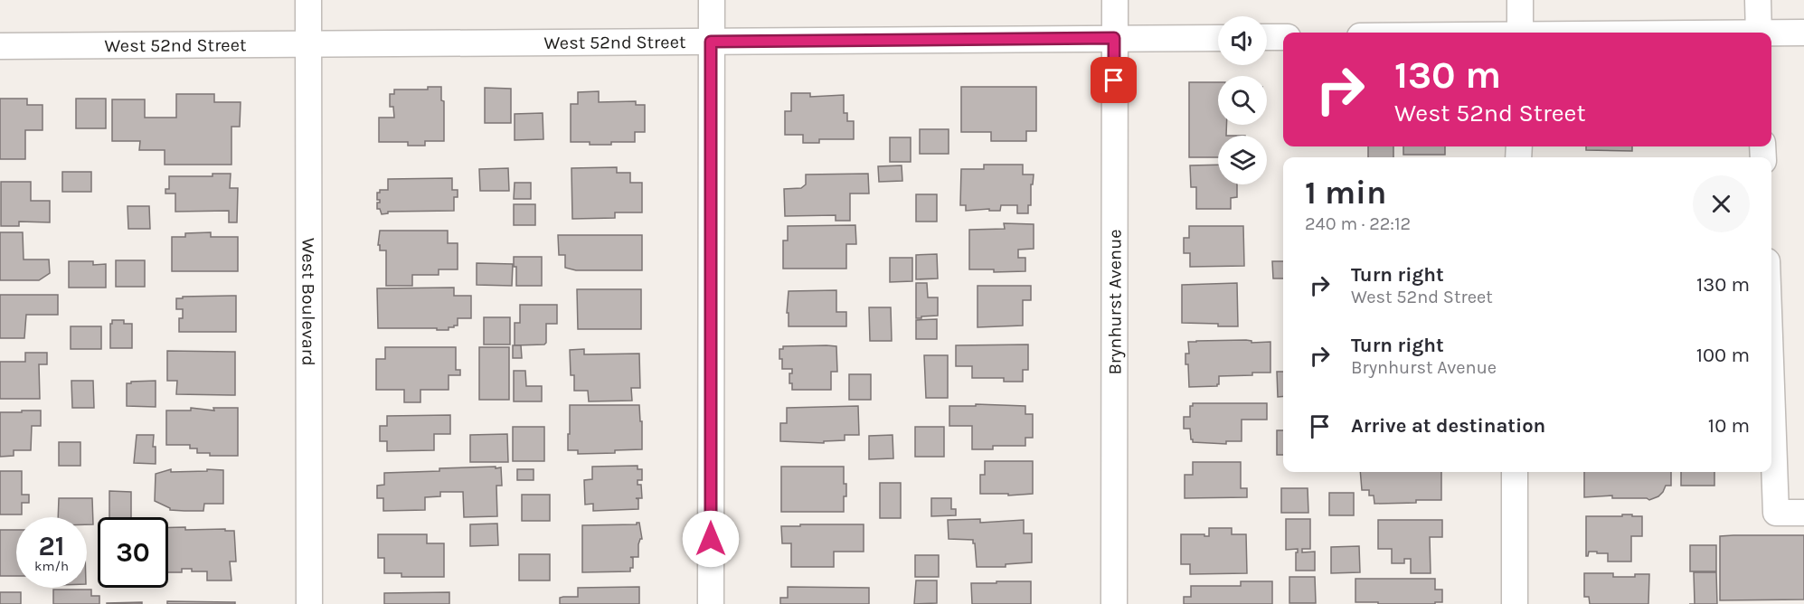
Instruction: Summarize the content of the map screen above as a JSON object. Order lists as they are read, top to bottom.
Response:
{
  "streets": {
    "street": ["West 52nd Street", "West Boulevard", "Brynhurst Avenue"]
  },
  "crossings": [
    ["West 52nd Street", "West Boulevard"],
    ["West 52nd Street", "Brynhurst Avenue"]
  ],
  "page": {
    "turn": ["130 m", "West 52nd Street"],
    "heading": ["1 min", "240 m · 22:12"],
    "list": [
      {
        "name": "Turn right",
        "note": "West 52nd Street",
        "value": "130 m"
      },
      {
        "name": "Turn right",
        "note": "Brynhurst Avenue",
        "value": "100 m"
      },
      {
        "name": "Arrive at destination",
        "value": "10 m"
      }
    ],
    "speed": "21 km/h",
    "limit": "30"
  }
}
